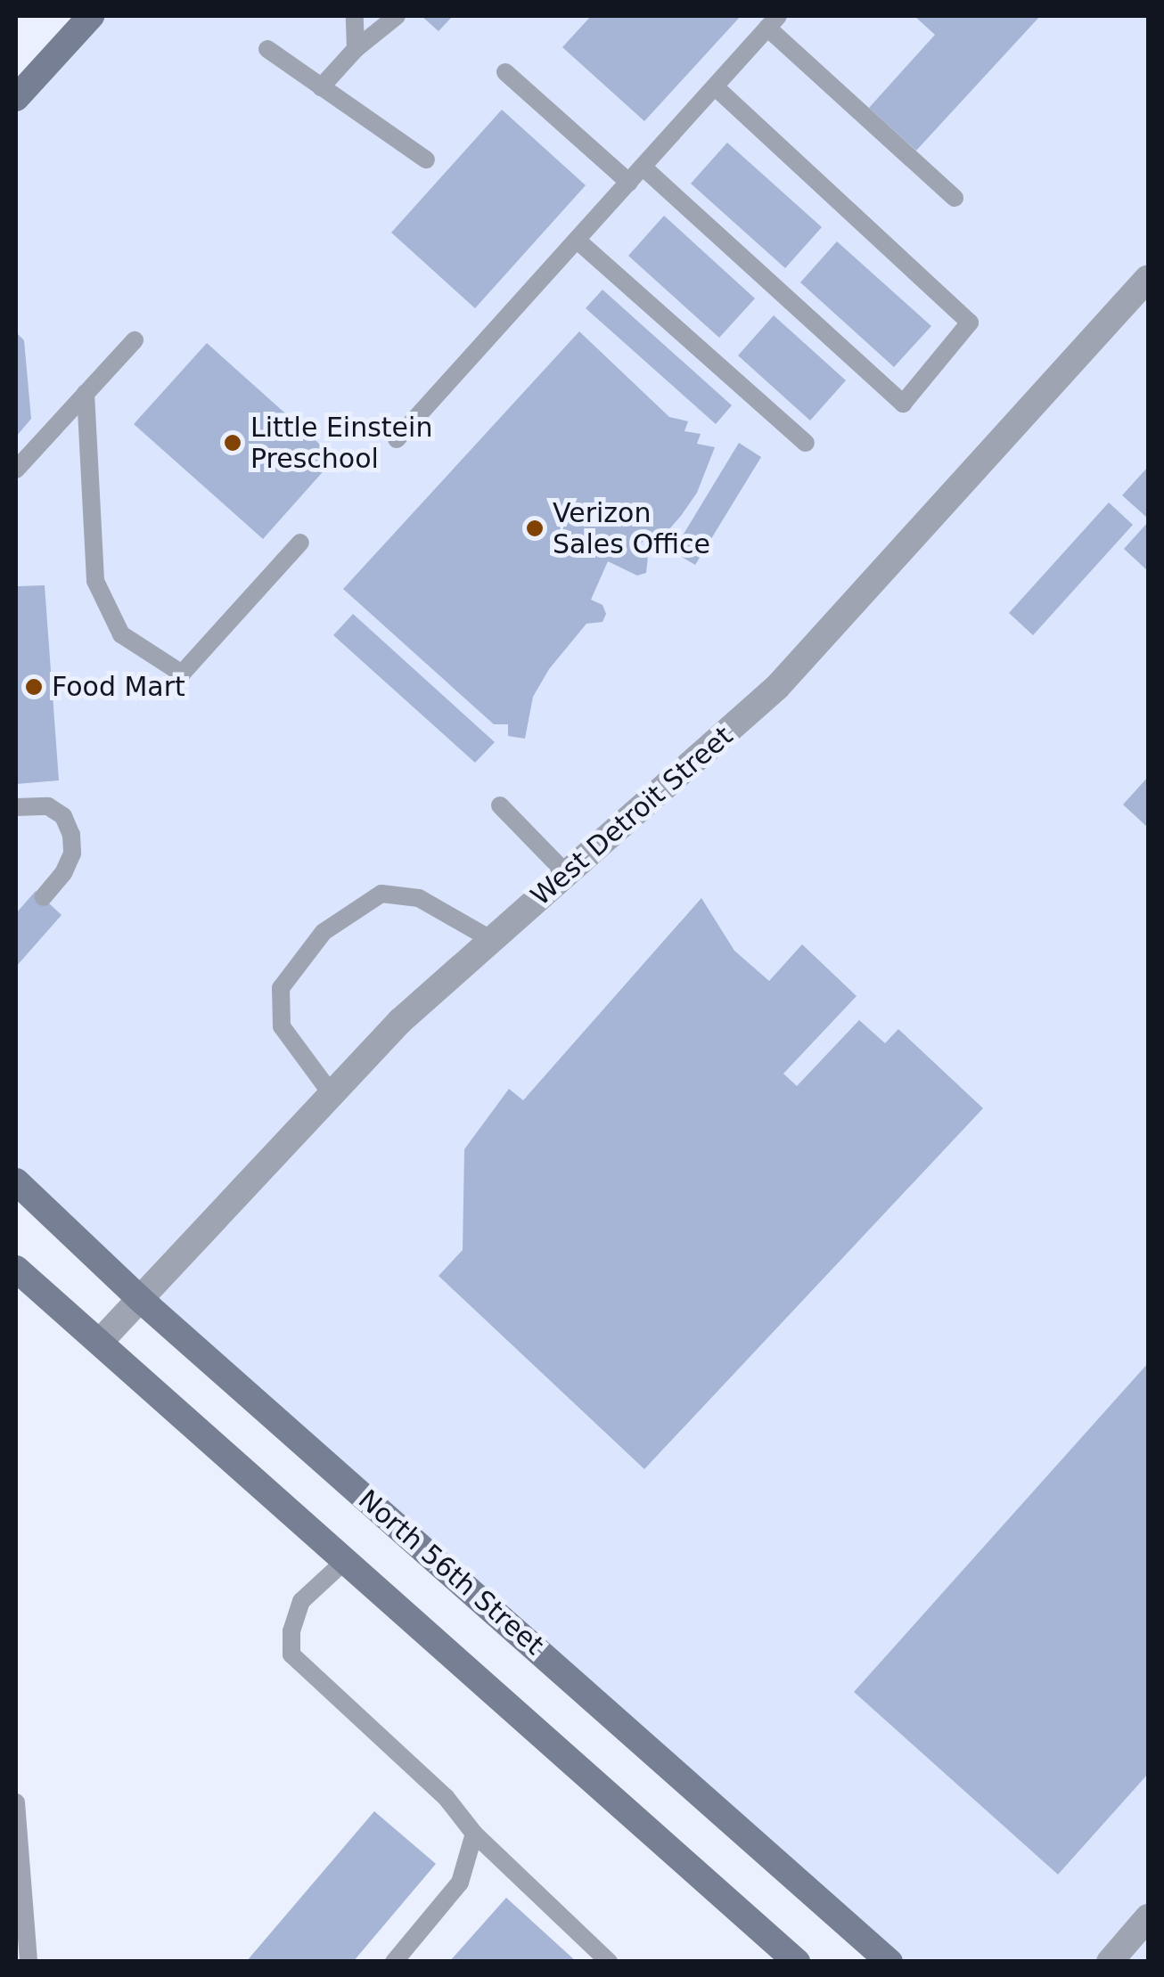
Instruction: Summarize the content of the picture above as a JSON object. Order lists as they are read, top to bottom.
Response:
{
  "streets": {
    "main road": ["North 56th Street"],
    "street": ["West Detroit Street"]
  },
  "crossings": [
    ["West Detroit Street", "North 56th Street"]
  ],
  "places": ["Little Einstein Preschool", "Verizon Sales Office", "Food Mart"]
}
